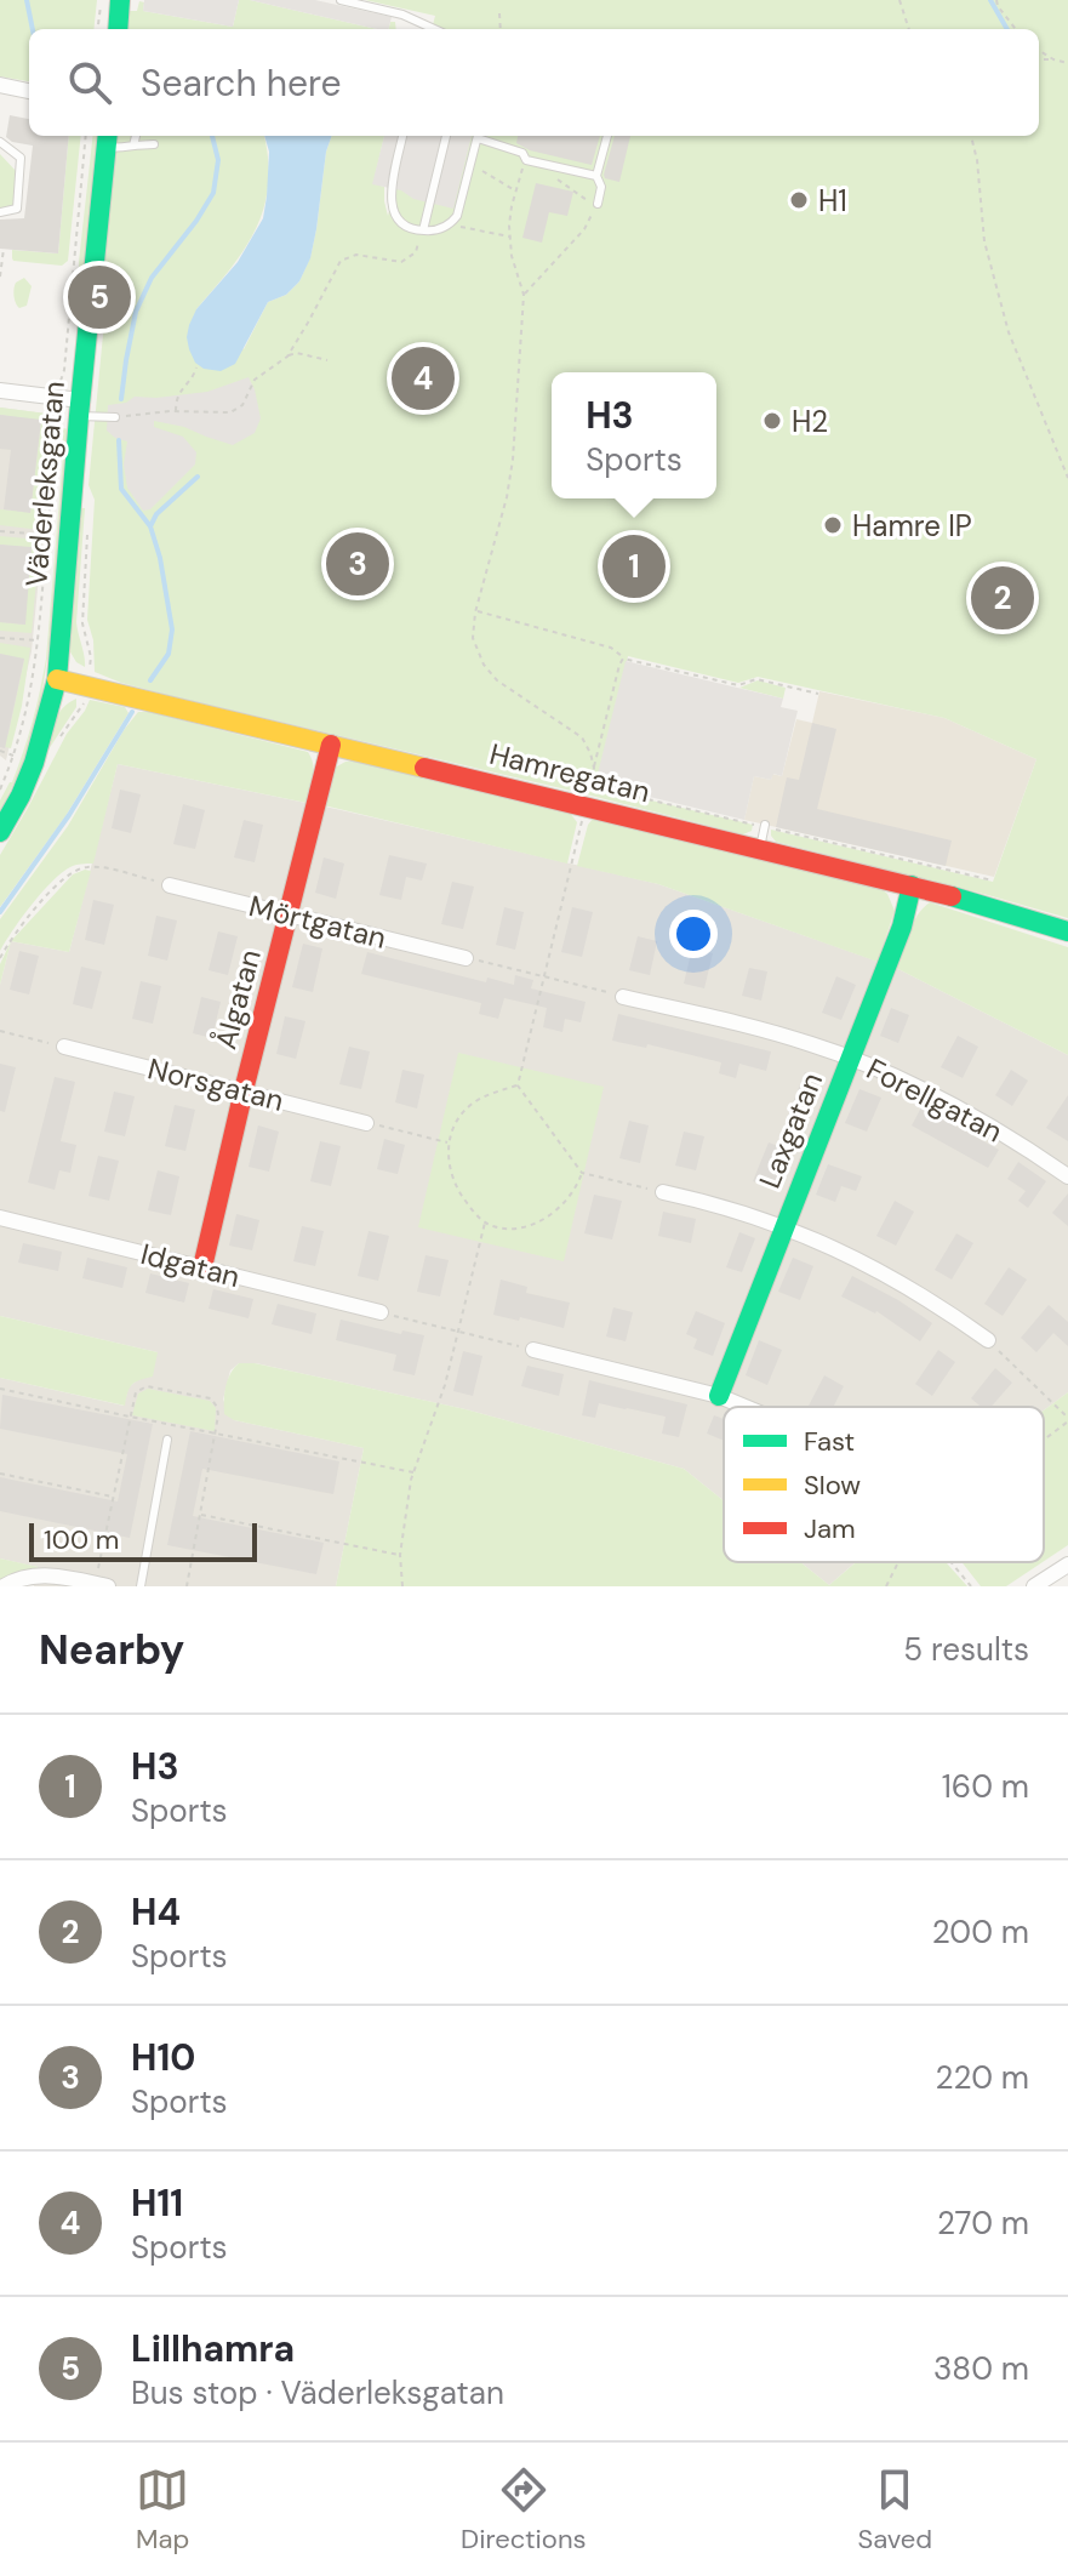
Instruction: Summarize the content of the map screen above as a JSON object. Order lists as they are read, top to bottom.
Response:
{
  "streets": {
    "street": [
      "Väderleksgatan",
      "Hamregatan",
      "Mörtgatan",
      "Ålgatan",
      "Norsgatan",
      "Forellgatan",
      "Laxgatan",
      "Idgatan"
    ]
  },
  "crossings": [
    ["Väderleksgatan", "Hamregatan"],
    ["Hamregatan", "Ålgatan"],
    ["Hamregatan", "Laxgatan"],
    ["Mörtgatan", "Ålgatan"],
    ["Ålgatan", "Norsgatan"],
    ["Ålgatan", "Idgatan"],
    ["Forellgatan", "Laxgatan"]
  ],
  "places": ["H1", "H2", "Hamre IP"],
  "legend": ["Fast", "Slow", "Jam"],
  "scale_bar": "100 m",
  "page": {
    "search": "Search here",
    "pins": [
      "5",
      "4",
      "3",
      "1",
      "2"
    ],
    "popup": ["H3", "Sports"],
    "scale": "100 m",
    "heading": ["Nearby", "5 results"],
    "list": [
      {
        "mark": "1",
        "name": "H3",
        "note": "Sports",
        "value": "160 m"
      },
      {
        "mark": "2",
        "name": "H4",
        "note": "Sports",
        "value": "200 m"
      },
      {
        "mark": "3",
        "name": "H10",
        "note": "Sports",
        "value": "220 m"
      },
      {
        "mark": "4",
        "name": "H11",
        "note": "Sports",
        "value": "270 m"
      },
      {
        "mark": "5",
        "name": "Lillhamra",
        "note": "Bus stop · Väderleksgatan",
        "value": "380 m"
      }
    ],
    "nav": ["Map", "Directions", "Saved"]
  }
}
